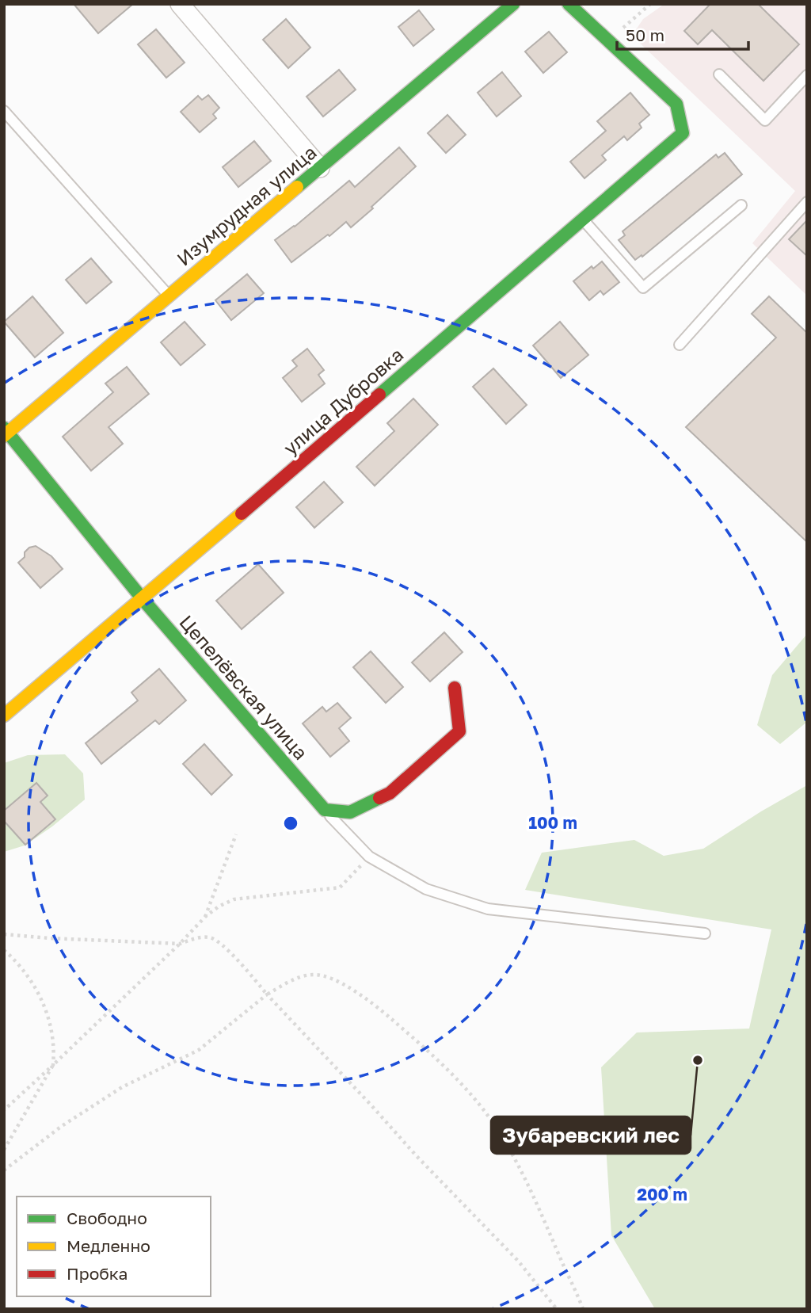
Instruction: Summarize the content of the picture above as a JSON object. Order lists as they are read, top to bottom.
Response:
{
  "streets": {
    "street": ["Изумрудная улица", "улица Дубровка", "Цепелёвская улица"]
  },
  "crossings": [
    ["Изумрудная улица", "Цепелёвская улица"],
    ["улица Дубровка", "Цепелёвская улица"]
  ],
  "places": ["Зубаревский лес"],
  "legend": ["Свободно", "Медленно", "Пробка"],
  "scale_bar": "50 m",
  "rings": ["100 m", "200 m"]
}
